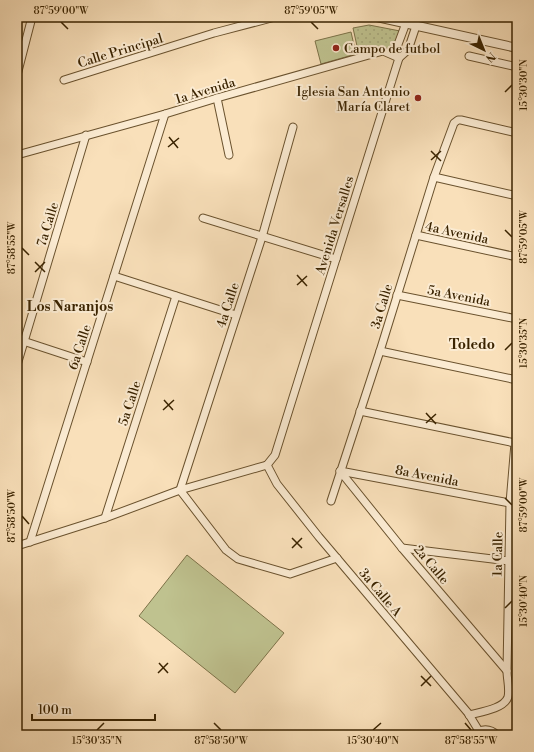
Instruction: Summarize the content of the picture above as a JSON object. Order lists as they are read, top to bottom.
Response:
{
  "streets": {
    "street": [
      "Calle Principal",
      "1a Avenida",
      "7a Calle",
      "Avenida Versalles",
      "4a Avenida",
      "5a Avenida",
      "4a Calle",
      "3a Calle",
      "6a Calle",
      "5a Calle",
      "8a Avenida",
      "1a Calle",
      "2a Calle",
      "3a Calle A"
    ]
  },
  "crossings": [
    ["1a Avenida", "7a Calle"],
    ["1a Avenida", "Avenida Versalles"],
    ["1a Avenida", "6a Calle"],
    ["Avenida Versalles", "3a Calle A"],
    ["4a Avenida", "3a Calle"],
    ["5a Avenida", "3a Calle"],
    ["3a Calle", "8a Avenida"],
    ["3a Calle", "2a Calle"],
    ["8a Avenida", "1a Calle"],
    ["8a Avenida", "2a Calle"],
    ["1a Calle", "2a Calle"],
    ["1a Calle", "3a Calle A"]
  ],
  "districts": ["Los Naranjos", "Toledo"],
  "places": ["Campo de futbol", "Iglesia San Antonio María Claret"],
  "scale_bar": "100 m",
  "north": "bottom right",
  "coordinates": [
    "87°59'00\"W",
    "87°59'05\"W",
    "15°30'30\"N",
    "87°58'55\"W",
    "15°30'35\"N",
    "87°58'50\"W",
    "15°30'40\"N"
  ]
}
